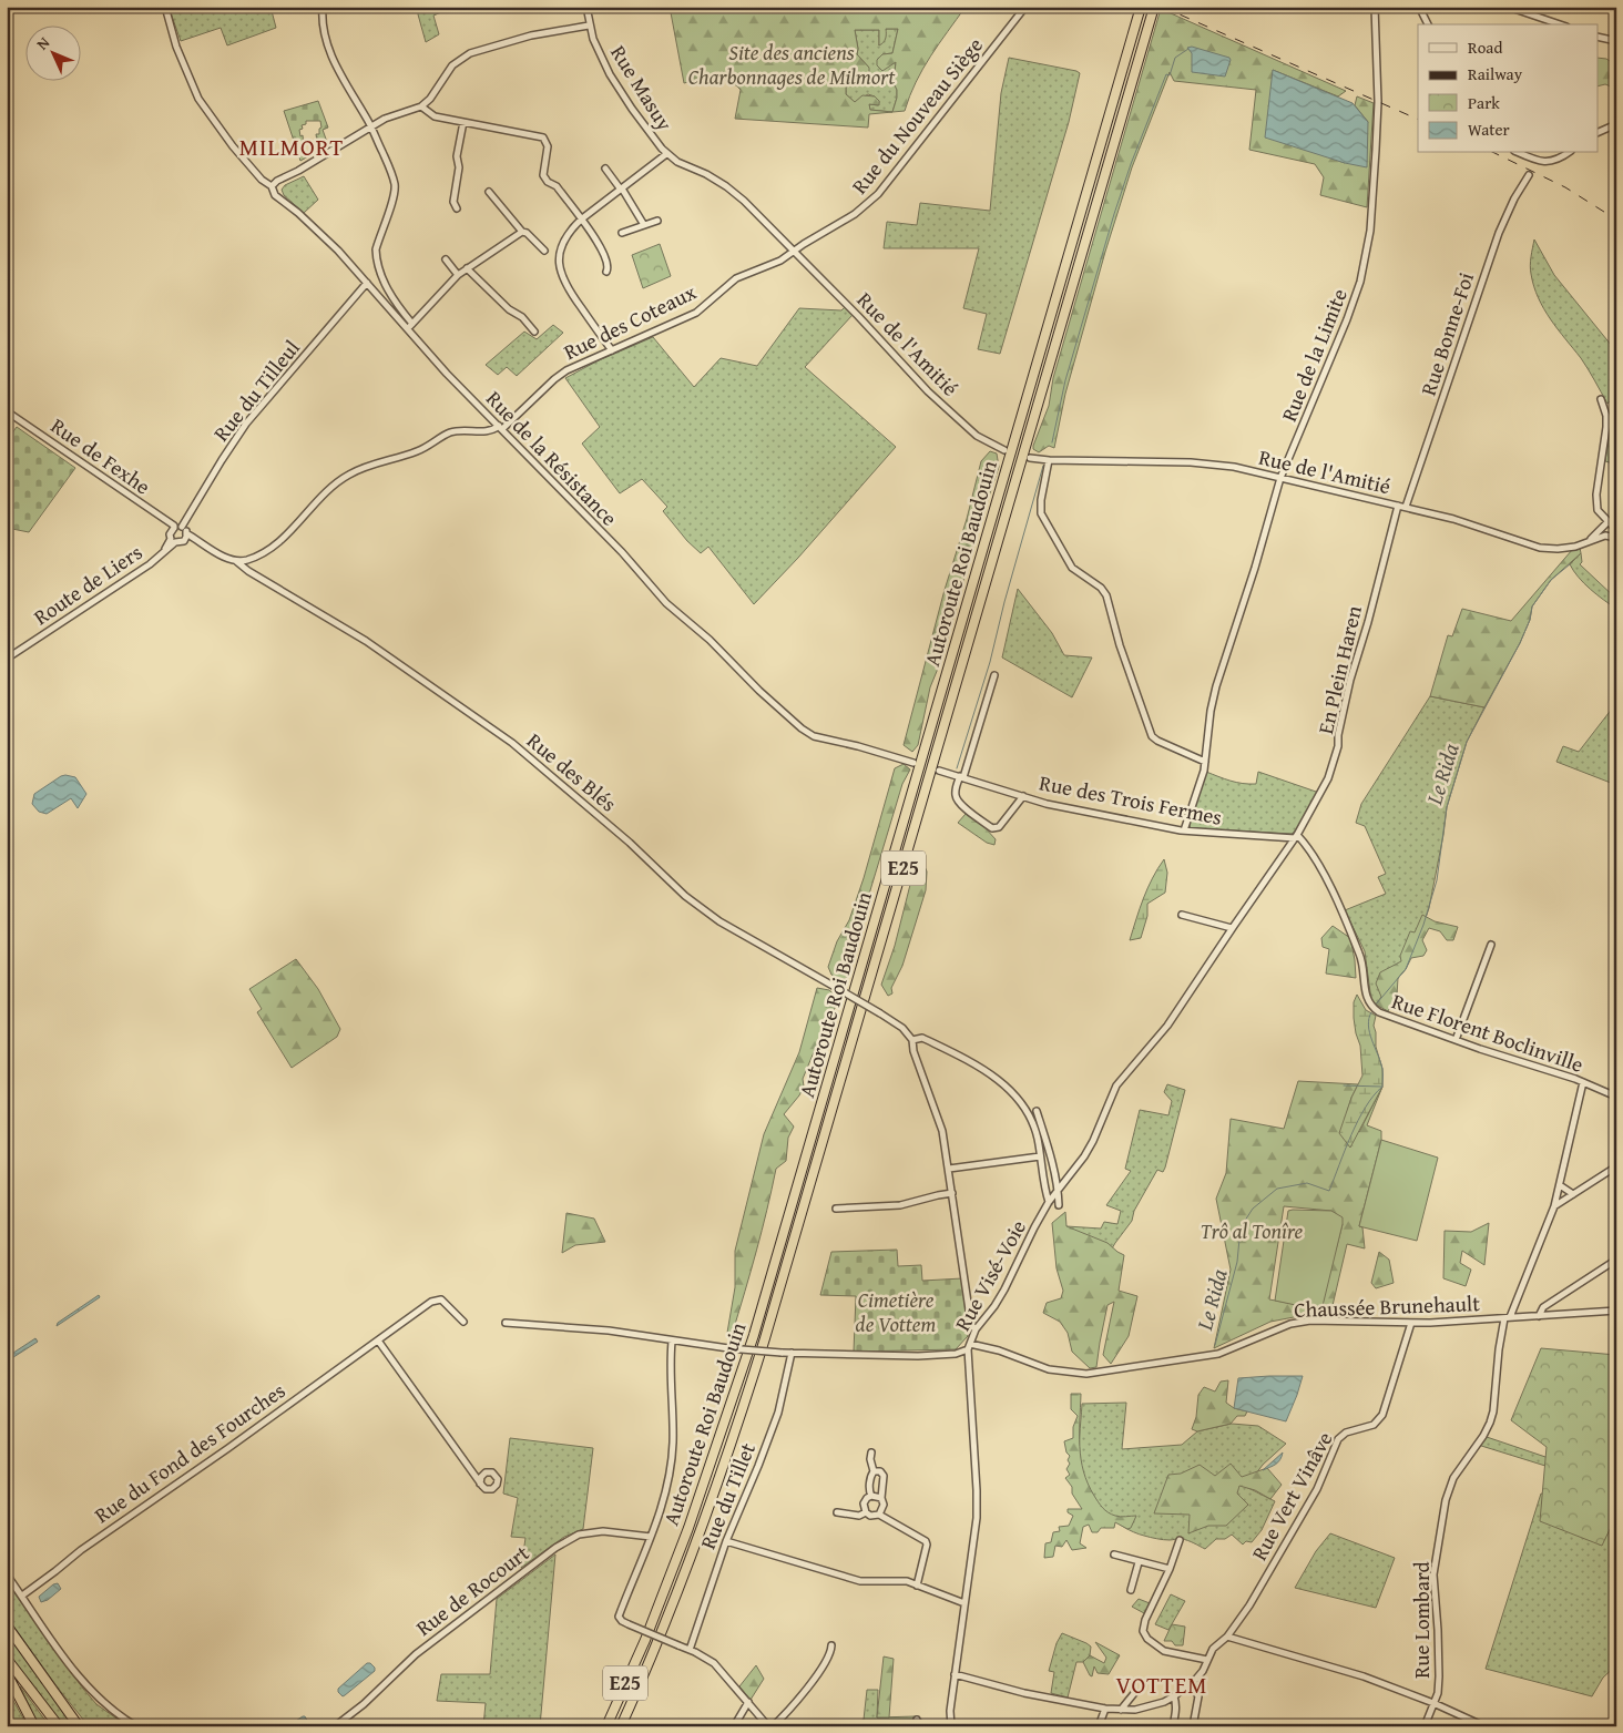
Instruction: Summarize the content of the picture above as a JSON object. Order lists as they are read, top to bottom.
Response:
{
  "streets": {
    "highway": ["Autoroute Roi Baudouin", "E25"],
    "street": [
      "Rue Masuy",
      "Rue du Nouveau Siège",
      "Rue des Coteaux",
      "Rue Bonne-Foi",
      "Rue de l'Amitié",
      "Rue de la Limite",
      "Rue du Tilleul",
      "Rue de Fexhe",
      "Rue de la Résistance",
      "Route de Liers",
      "En Plein Haren",
      "Rue des Blés",
      "Rue des Trois Fermes",
      "Rue Florent Boclinville",
      "Rue Visé-Voie",
      "Chaussée Brunehault",
      "Rue du Fond des Fourches",
      "Rue du Tillet",
      "Rue Vert Vinâve",
      "Rue de Rocourt",
      "Rue Lombard"
    ]
  },
  "crossings": [
    ["Rue Masuy", "Rue du Nouveau Siège"],
    ["Rue Masuy", "Rue des Coteaux"],
    ["Rue Masuy", "Rue de l'Amitié"],
    ["Rue du Nouveau Siège", "Rue des Coteaux"],
    ["Rue du Nouveau Siège", "Rue de l'Amitié"],
    ["Rue des Coteaux", "Rue de l'Amitié"],
    ["Rue des Coteaux", "Rue de la Résistance"],
    ["Rue Bonne-Foi", "Rue de l'Amitié"],
    ["Rue de l'Amitié", "Rue de la Limite"],
    ["Rue de l'Amitié", "En Plein Haren"],
    ["Rue de la Limite", "Rue des Trois Fermes"],
    ["Rue du Tilleul", "Rue de Fexhe"],
    ["Rue du Tilleul", "Rue de la Résistance"],
    ["Rue du Tilleul", "Route de Liers"],
    ["Rue du Tilleul", "Rue des Blés"],
    ["Rue de Fexhe", "Route de Liers"],
    ["Rue de Fexhe", "Rue des Blés"],
    ["Route de Liers", "Rue des Blés"],
    ["En Plein Haren", "Rue des Trois Fermes"],
    ["En Plein Haren", "Rue Florent Boclinville"],
    ["En Plein Haren", "Rue Visé-Voie"],
    ["Rue des Trois Fermes", "Rue Florent Boclinville"],
    ["Rue Florent Boclinville", "Rue Lombard"],
    ["Rue Visé-Voie", "Chaussée Brunehault"],
    ["Rue Visé-Voie", "Rue Vert Vinâve"],
    ["Chaussée Brunehault", "Rue du Tillet"],
    ["Chaussée Brunehault", "Rue Vert Vinâve"],
    ["Chaussée Brunehault", "Rue Lombard"]
  ],
  "districts": ["MILMORT", "VOTTEM"],
  "water": ["Le Rida"],
  "parks": ["Site des anciens Charbonnages de Milmort", "Trô al Tonîre", "Cimetière de Vottem"],
  "legend": [
    "Road",
    "Railway",
    "Park",
    "Water"
  ],
  "north": "top left"
}
